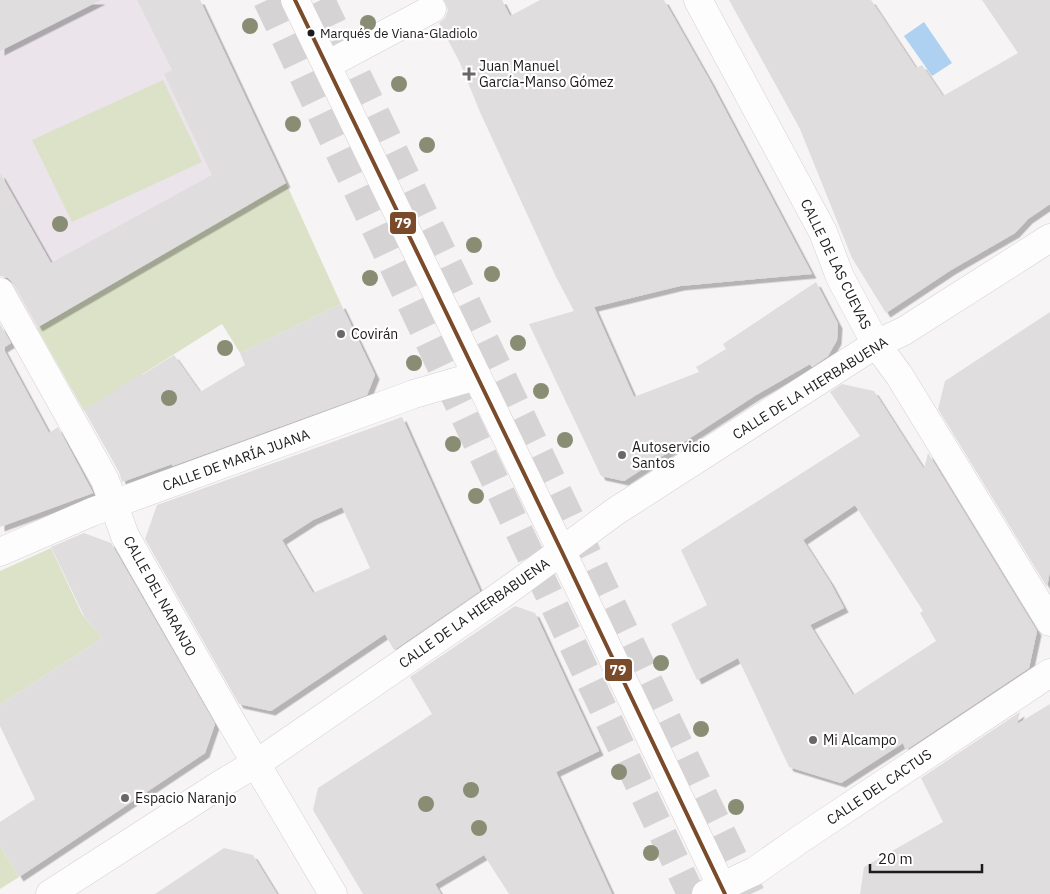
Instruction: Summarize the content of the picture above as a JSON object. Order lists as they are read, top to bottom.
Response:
{
  "streets": {
    "street": [
      "CALLE DE LAS CUEVAS",
      "CALLE DE LA HIERBABUENA",
      "CALLE DE MARÍA JUANA",
      "CALLE DEL NARANJO",
      "CALLE DEL CACTUS"
    ]
  },
  "crossings": [
    ["CALLE DE LAS CUEVAS", "CALLE DE LA HIERBABUENA"],
    ["CALLE DE LA HIERBABUENA", "CALLE DEL NARANJO"],
    ["CALLE DE MARÍA JUANA", "CALLE DEL NARANJO"]
  ],
  "places": {
    "other": [
      "Marqués de Viana-Gladiolo",
      "Covirán",
      "Autoservicio Santos",
      "Mi Alcampo",
      "Espacio Naranjo"
    ],
    "health": ["Juan Manuel García-Manso Gómez"]
  },
  "lines": ["transit line 79"],
  "scale_bar": "20 m"
}
